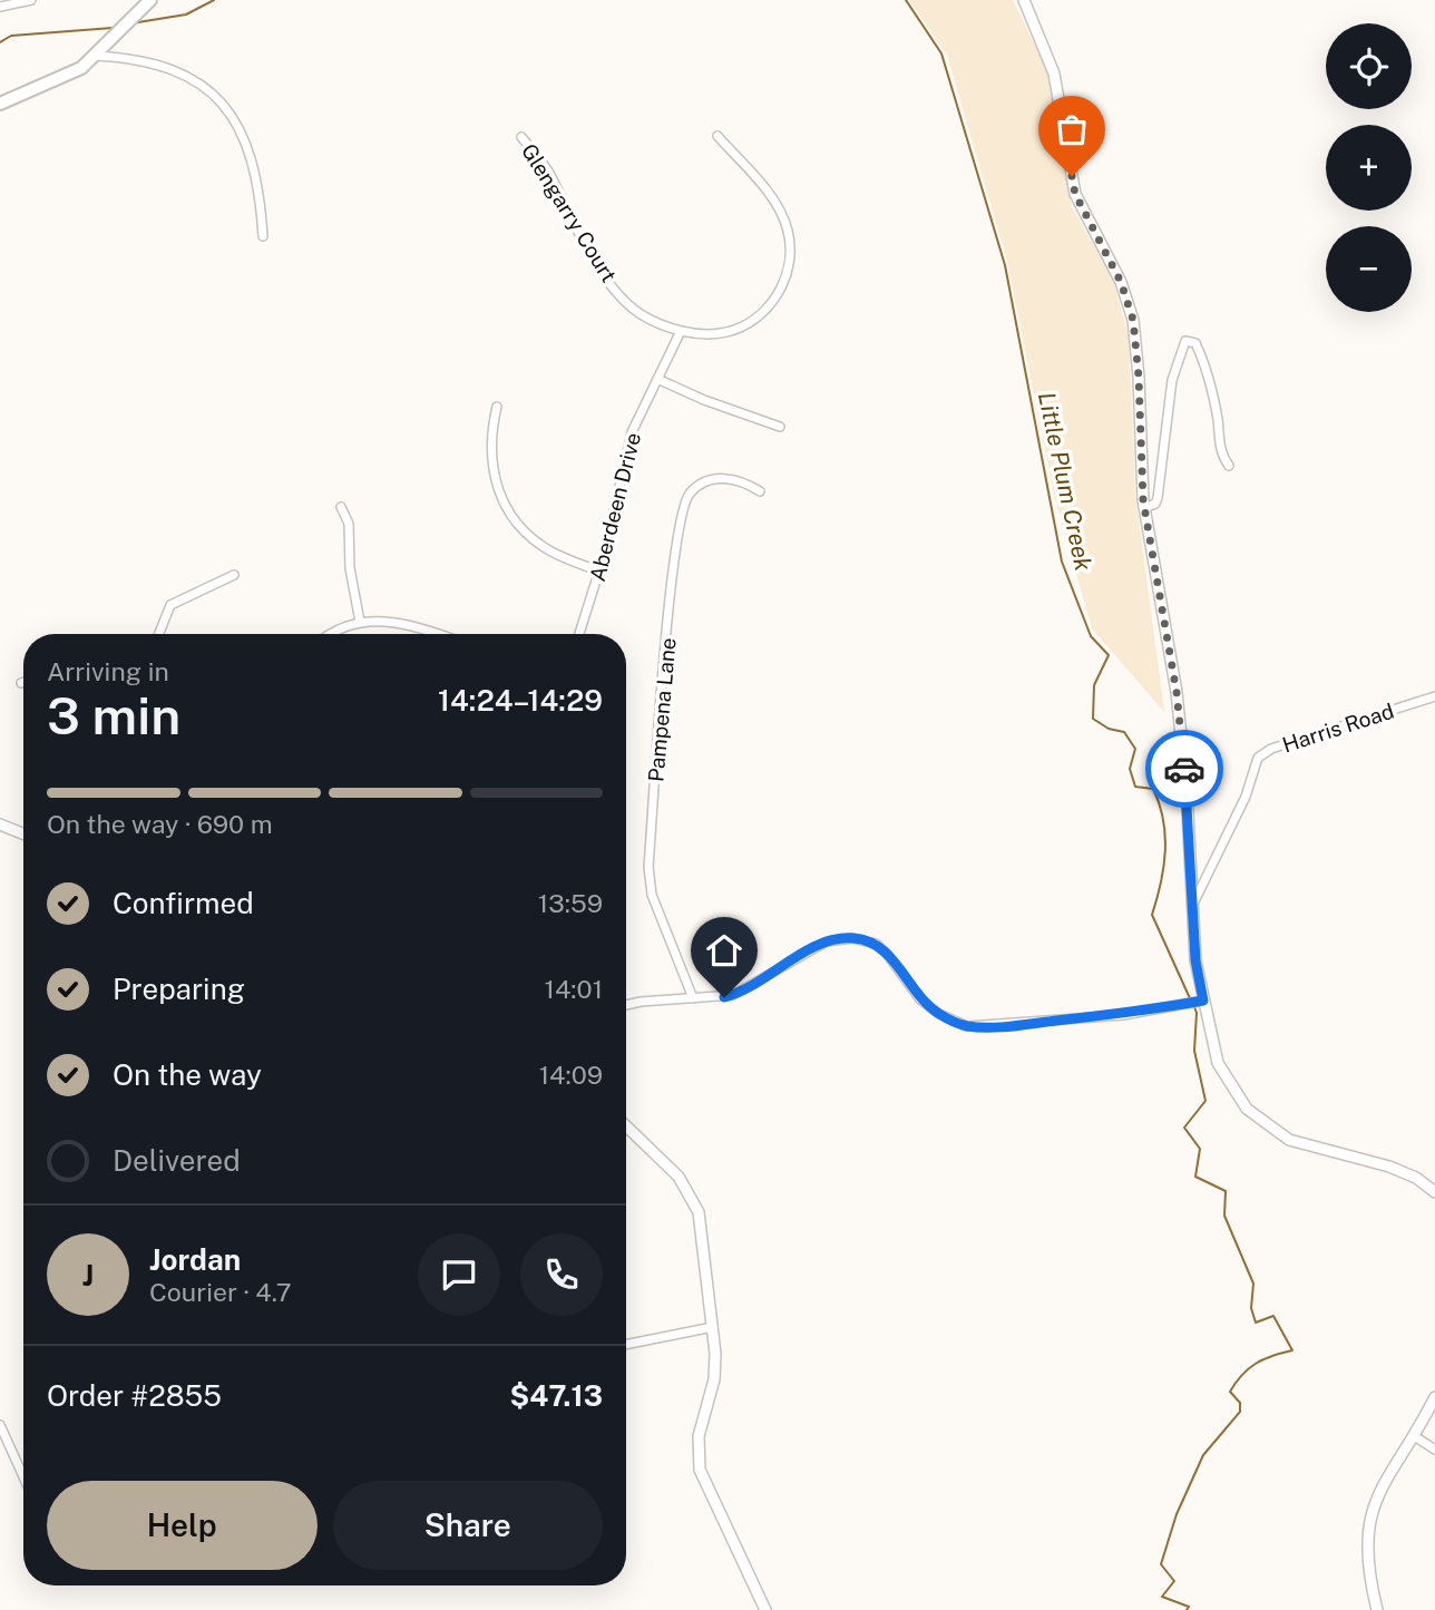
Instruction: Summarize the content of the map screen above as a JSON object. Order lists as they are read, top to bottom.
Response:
{
  "streets": {
    "street": [
      "Glengarry Court",
      "Aberdeen Drive",
      "Pampena Lane",
      "Harris Road"
    ]
  },
  "crossings": [
    ["Glengarry Court", "Aberdeen Drive"]
  ],
  "water": ["Little Plum Creek"],
  "page": {
    "map_buttons": ["+", "−"],
    "heading": ["3 min", "Arriving in", "14:24–14:29"],
    "panel": [
      "Jordan",
      "Courier · 4.7",
      "Order #2855",
      "$47.13"
    ],
    "bar": "On the way · 690 m",
    "list": [
      ["Confirmed", "13:59"],
      ["Preparing", "14:01"],
      ["On the way", "14:09"],
      "Delivered"
    ],
    "round": "J",
    "buttons": ["Help", "Share"]
  }
}
